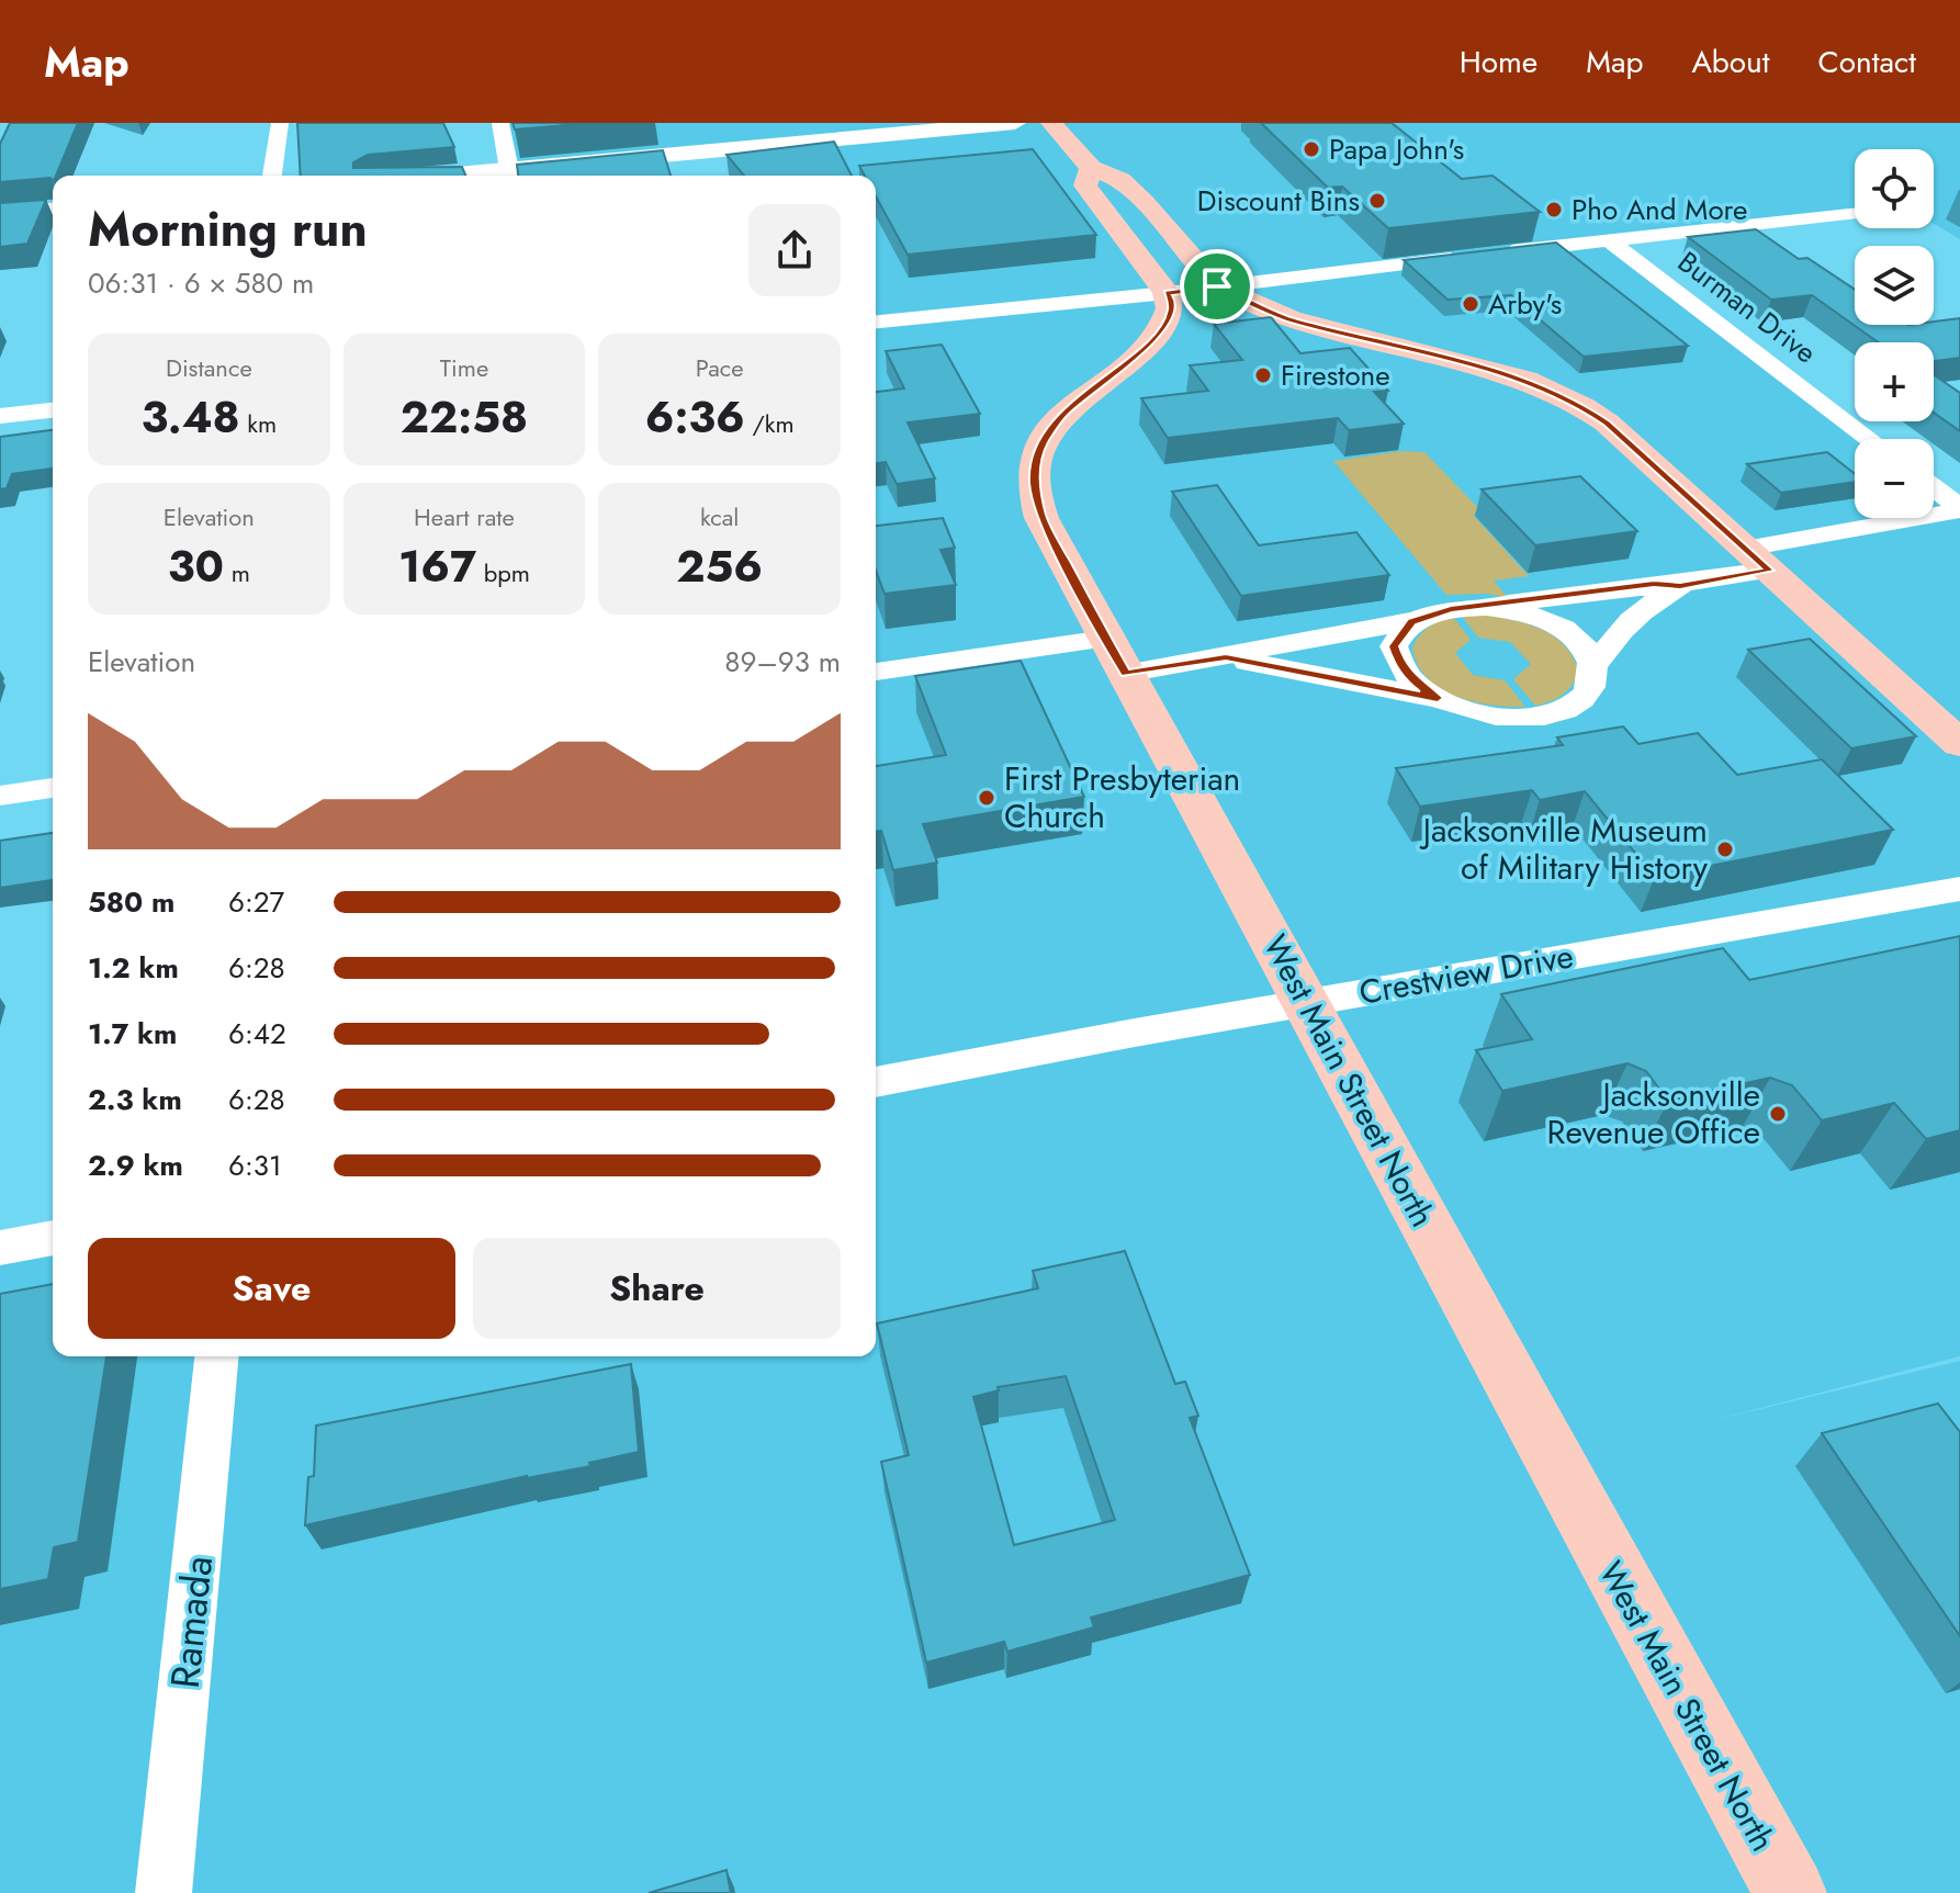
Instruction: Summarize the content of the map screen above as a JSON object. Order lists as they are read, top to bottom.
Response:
{
  "streets": {
    "main road": ["West Main Street North"],
    "street": ["Burman Drive", "Crestview Drive", "Ramada"]
  },
  "crossings": [
    ["Crestview Drive", "West Main Street North"]
  ],
  "places": [
    "Papa John's",
    "Discount Bins",
    "Pho And More",
    "Arby's",
    "Firestone",
    "First Presbyterian Church",
    "Jacksonville Museum of Military History",
    "Jacksonville Revenue Office"
  ],
  "page": {
    "header": "Map",
    "nav": [
      "Home",
      "Map",
      "About",
      "Contact"
    ],
    "map_buttons": ["+", "−"],
    "heading": ["Morning run", "06:31 · 6 × 580 m"],
    "stats": [
      ["Distance", "3.48 km"],
      ["Time", "22:58"],
      ["Pace", "6:36 /km"],
      ["Elevation", "30 m"],
      ["Heart rate", "167 bpm"],
      ["kcal", "256"]
    ],
    "chart": ["Elevation", "89–93 m"],
    "list": [
      {
        "name": "580 m",
        "note": "6:27"
      },
      {
        "name": "1.2 km",
        "note": "6:28"
      },
      {
        "name": "1.7 km",
        "note": "6:42"
      },
      {
        "name": "2.3 km",
        "note": "6:28"
      },
      {
        "name": "2.9 km",
        "note": "6:31"
      }
    ],
    "buttons": ["Save", "Share"]
  }
}
